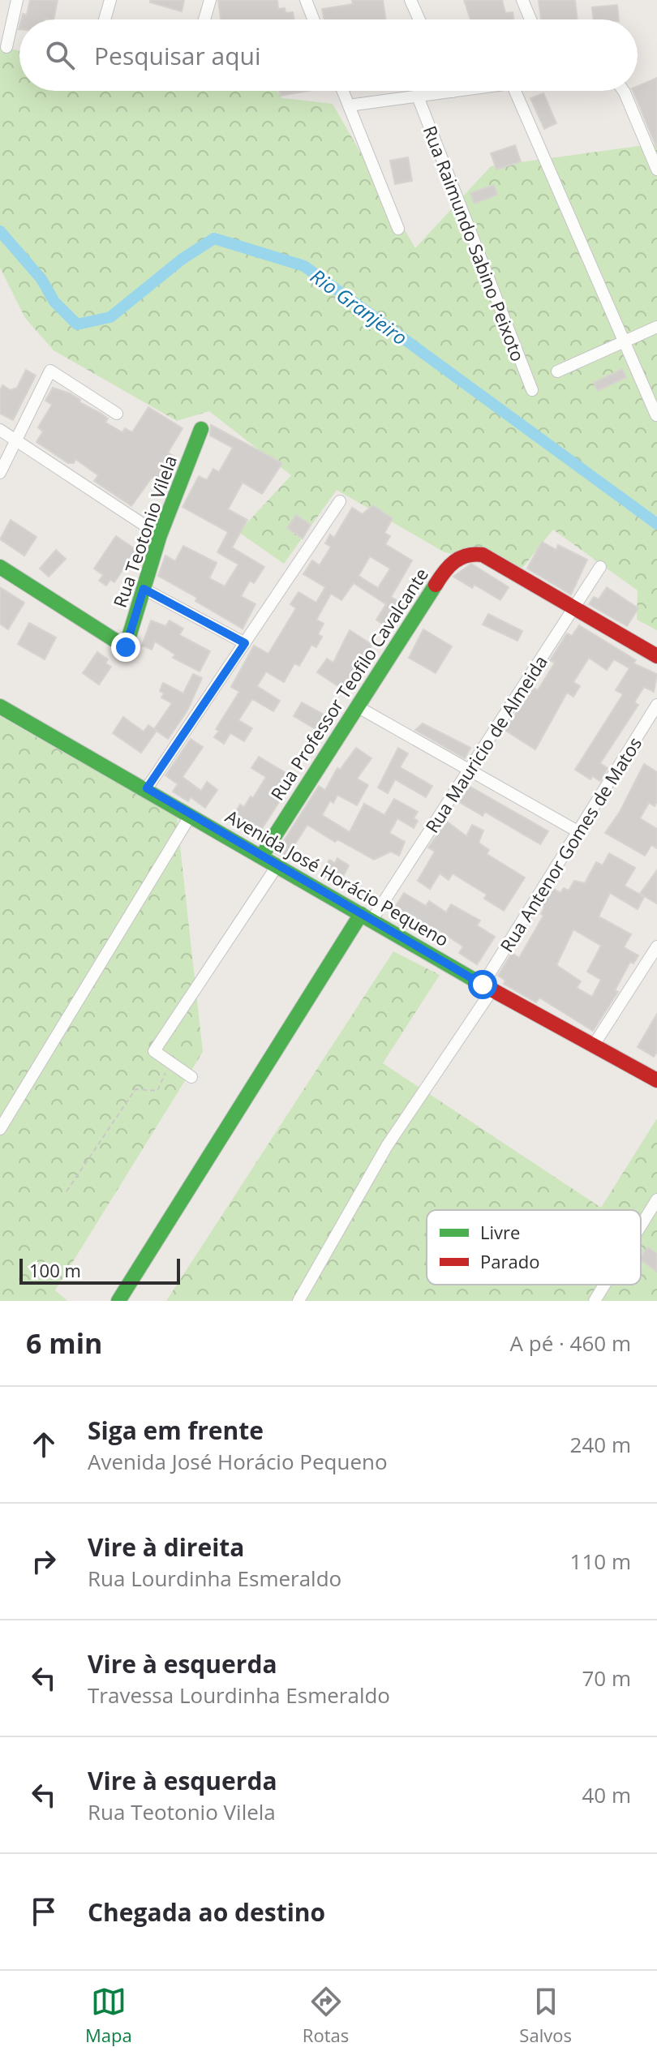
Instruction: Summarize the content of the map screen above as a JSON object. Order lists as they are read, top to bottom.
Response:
{
  "streets": {
    "street": [
      "Rua Raimundo Sabino Peixoto",
      "Rua Teotonio Vilela",
      "Rua Professor Teofilo Cavalcante",
      "Rua Mauricio de Almeida",
      "Rua Antenor Gomes de Matos",
      "Avenida José Horácio Pequeno"
    ]
  },
  "crossings": [
    ["Rua Professor Teofilo Cavalcante", "Rua Mauricio de Almeida"],
    ["Rua Professor Teofilo Cavalcante", "Avenida José Horácio Pequeno"],
    ["Rua Mauricio de Almeida", "Avenida José Horácio Pequeno"],
    ["Rua Antenor Gomes de Matos", "Avenida José Horácio Pequeno"]
  ],
  "water": ["Rio Granjeiro"],
  "legend": ["Livre", "Parado"],
  "scale_bar": "100 m",
  "page": {
    "search": "Pesquisar aqui",
    "scale": "100 m",
    "heading": ["6 min", "A pé · 460 m"],
    "list": [
      ["Siga em frente", "Avenida José Horácio Pequeno", "240 m"],
      ["Vire à direita", "Rua Lourdinha Esmeraldo", "110 m"],
      ["Vire à esquerda", "Travessa Lourdinha Esmeraldo", "70 m"],
      ["Vire à esquerda", "Rua Teotonio Vilela", "40 m"],
      "Chegada ao destino"
    ],
    "nav": ["Mapa", "Rotas", "Salvos"]
  }
}
